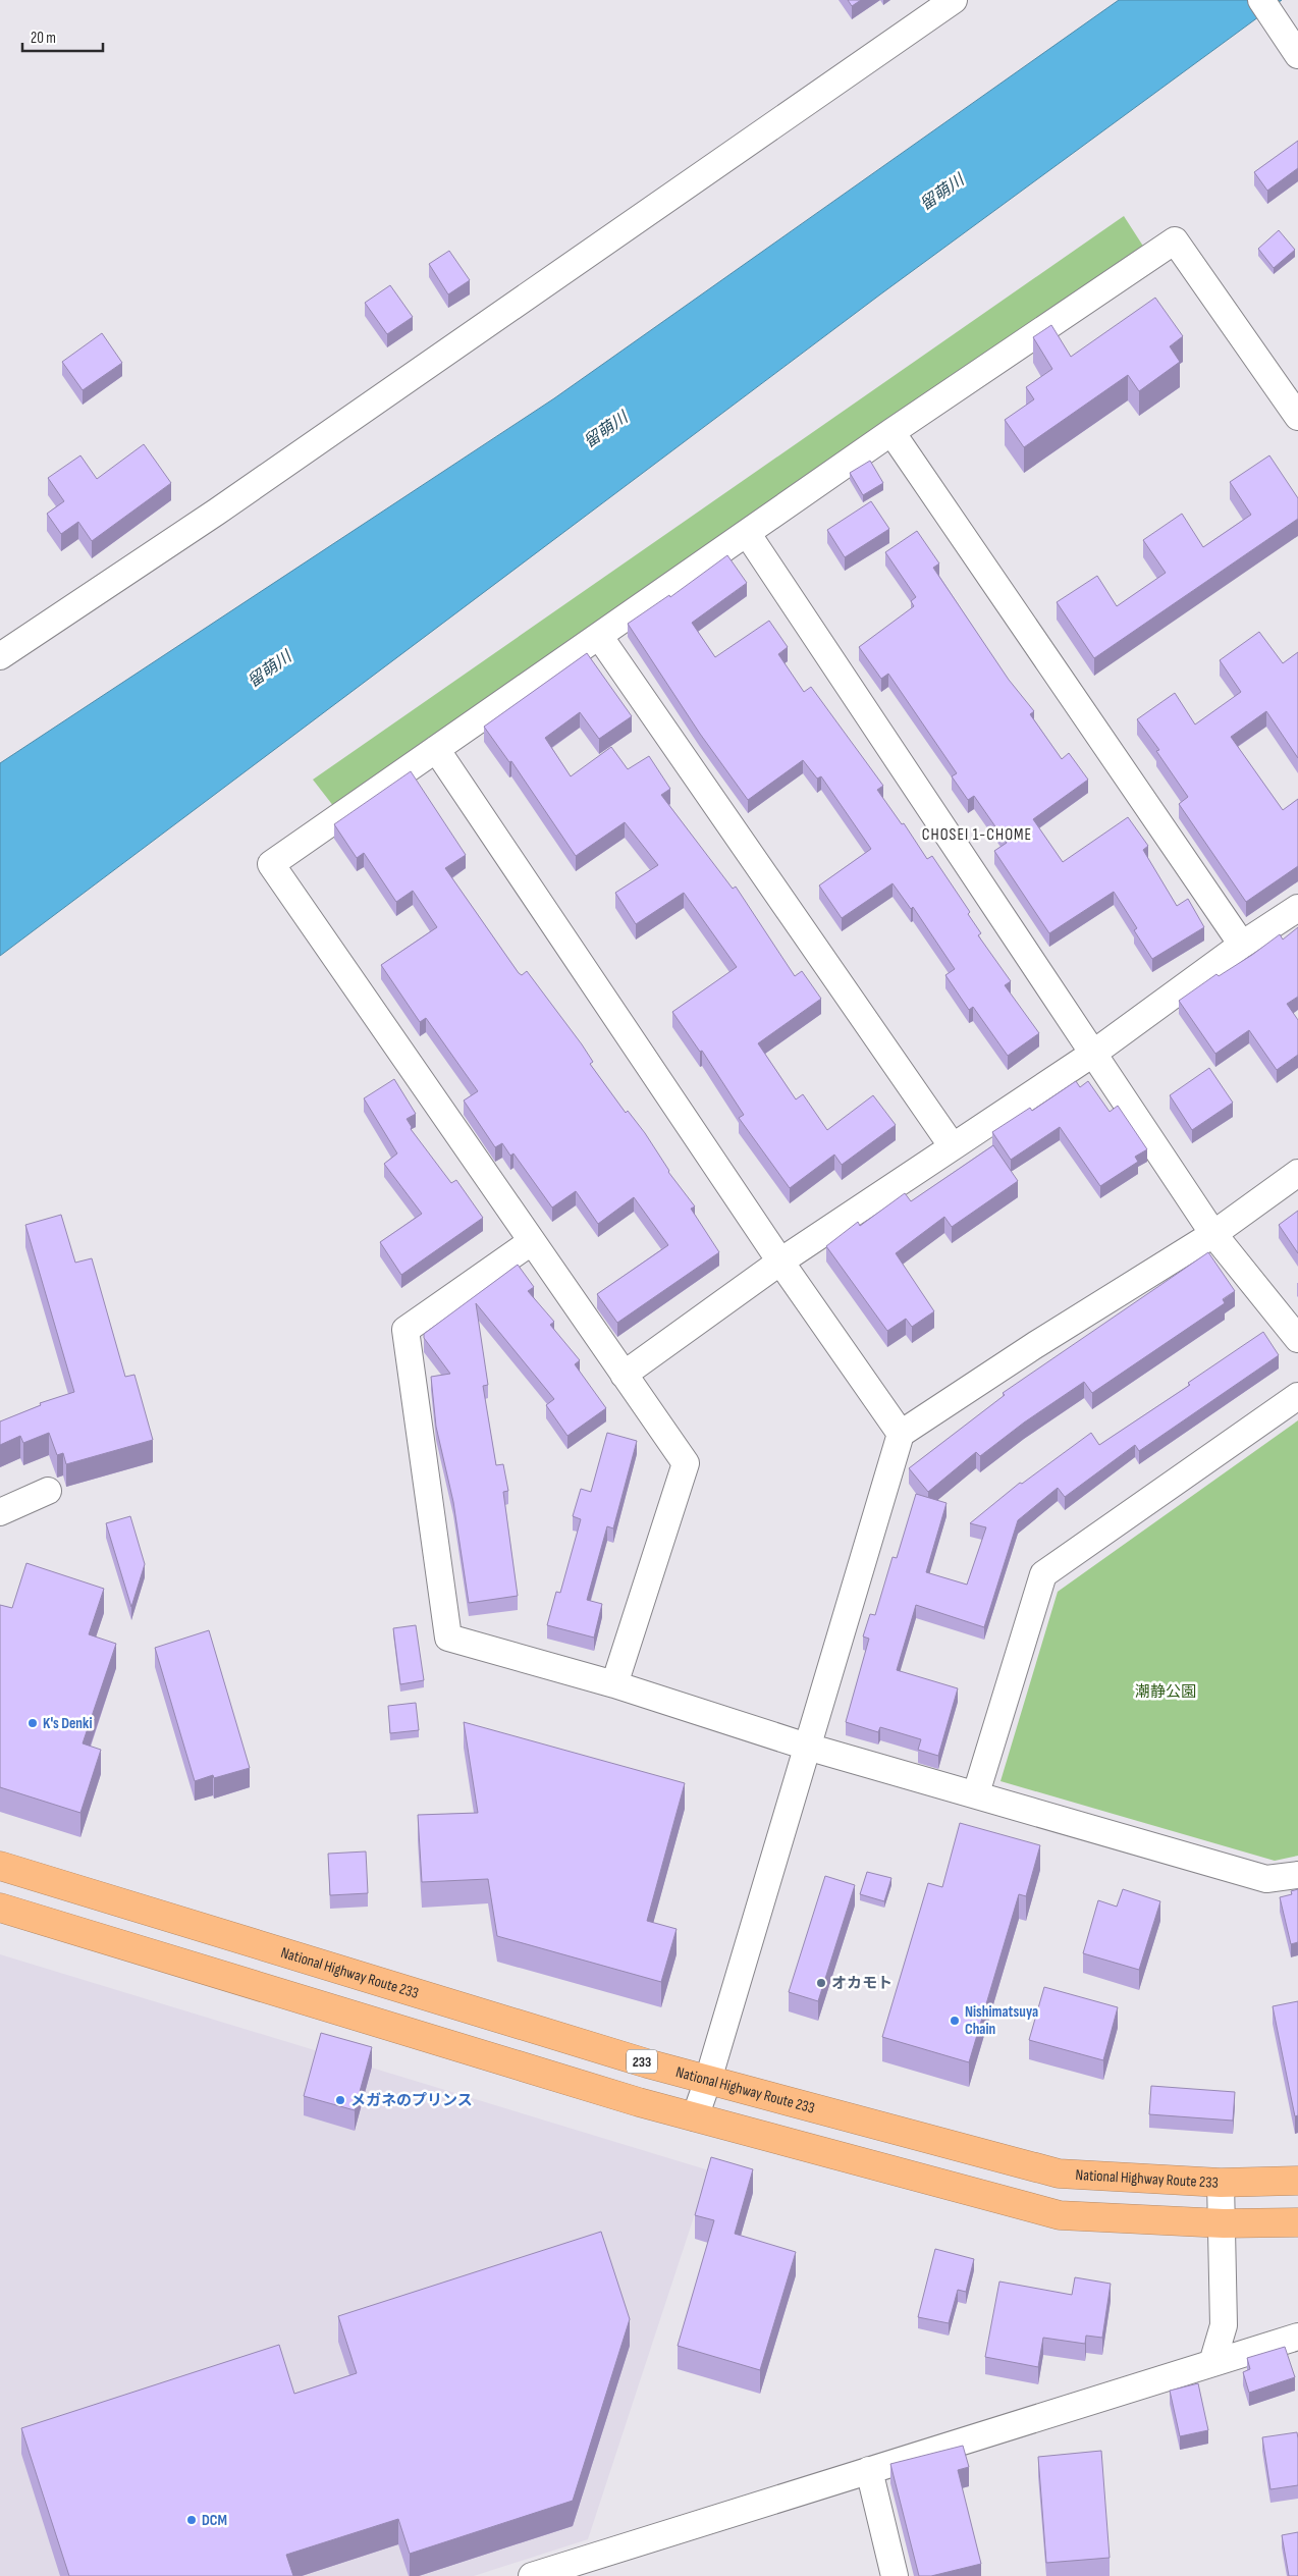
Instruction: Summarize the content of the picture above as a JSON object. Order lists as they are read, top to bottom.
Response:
{
  "streets": {
    "highway": ["National Highway Route 233", "233"]
  },
  "districts": ["CHOSEI 1-CHOME"],
  "water": ["留萌川"],
  "parks": ["潮静公園"],
  "places": [
    "K's Denki",
    "オカモト",
    "Nishimatsuya Chain",
    "メガネのプリンス",
    "DCM"
  ],
  "scale_bar": "20 m"
}
